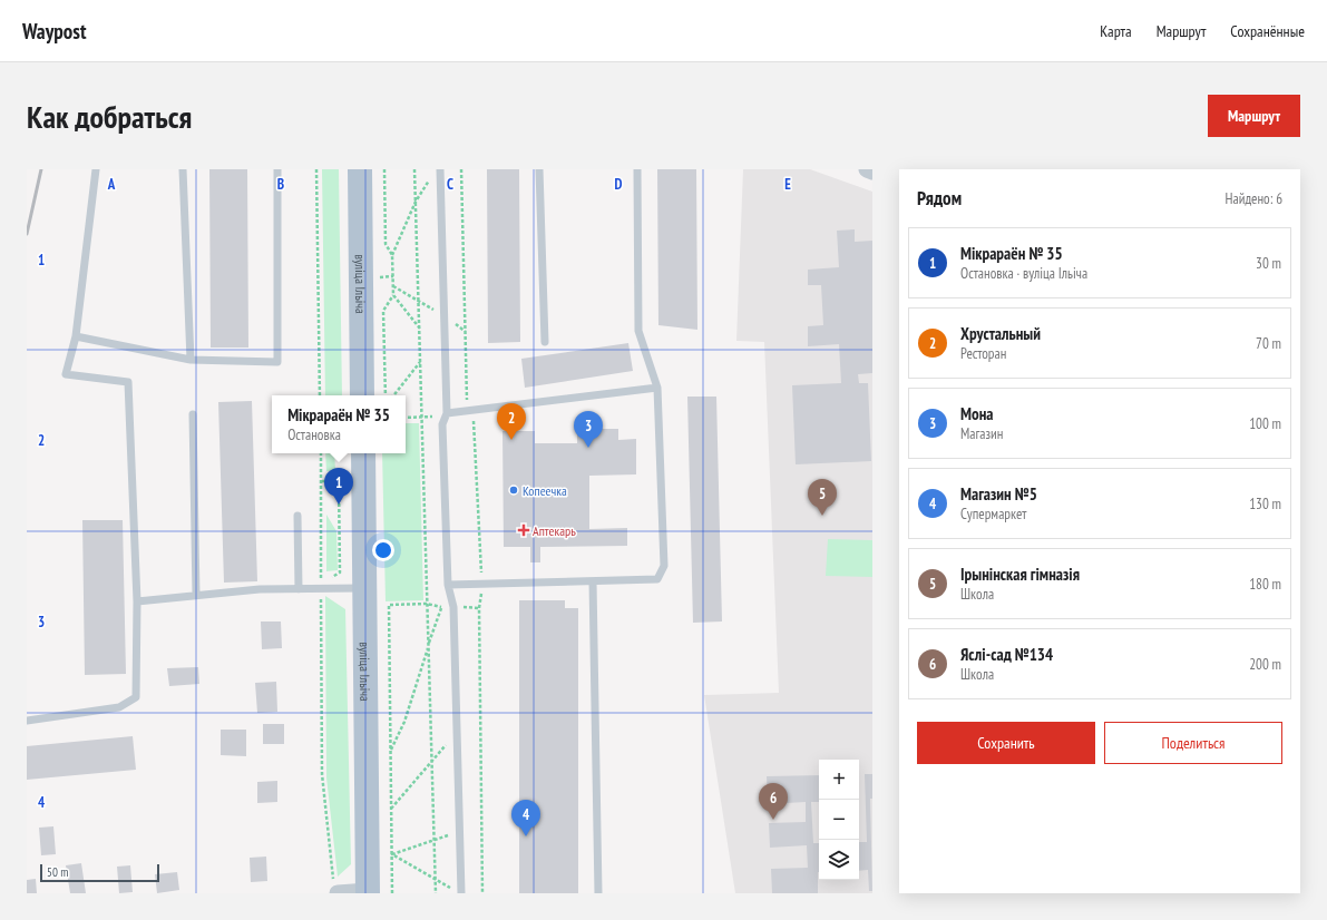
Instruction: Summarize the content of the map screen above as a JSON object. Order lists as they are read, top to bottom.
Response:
{
  "streets": {
    "main road": ["вуліца Ільіча"]
  },
  "places": {
    "other": ["Копеечка"],
    "health": ["Аптекарь"]
  },
  "scale_bar": "50 m",
  "page": {
    "header": "Waypost",
    "nav": ["Карта", "Маршрут", "Сохранённые"],
    "buttons": [
      "Маршрут",
      ["Сохранить", "Поделиться"]
    ],
    "title": "Как добраться",
    "heading": ["Рядом", "Найдено: 6"],
    "list": [
      {
        "mark": "1",
        "name": "Мікрараён № 35",
        "note": "Остановка · вуліца Ільіча",
        "value": "30 m"
      },
      {
        "mark": "2",
        "name": "Хрустальный",
        "note": "Ресторан",
        "value": "70 m"
      },
      {
        "mark": "3",
        "name": "Мона",
        "note": "Магазин",
        "value": "100 m"
      },
      {
        "mark": "4",
        "name": "Магазин №5",
        "note": "Супермаркет",
        "value": "130 m"
      },
      {
        "mark": "5",
        "name": "Ірынінская гімназія",
        "note": "Школа",
        "value": "180 m"
      },
      {
        "mark": "6",
        "name": "Яслі-сад №134",
        "note": "Школа",
        "value": "200 m"
      }
    ],
    "popup": ["Мікрараён № 35", "Остановка"],
    "pins": [
      "2",
      "3",
      "1",
      "5",
      "6",
      "4"
    ],
    "map_buttons": ["+", "−"],
    "scale": "50 m"
  },
  "grid": {
    "columns": [
      "A",
      "B",
      "C",
      "D",
      "E"
    ],
    "rows": [
      "1",
      "2",
      "3",
      "4"
    ]
  }
}
